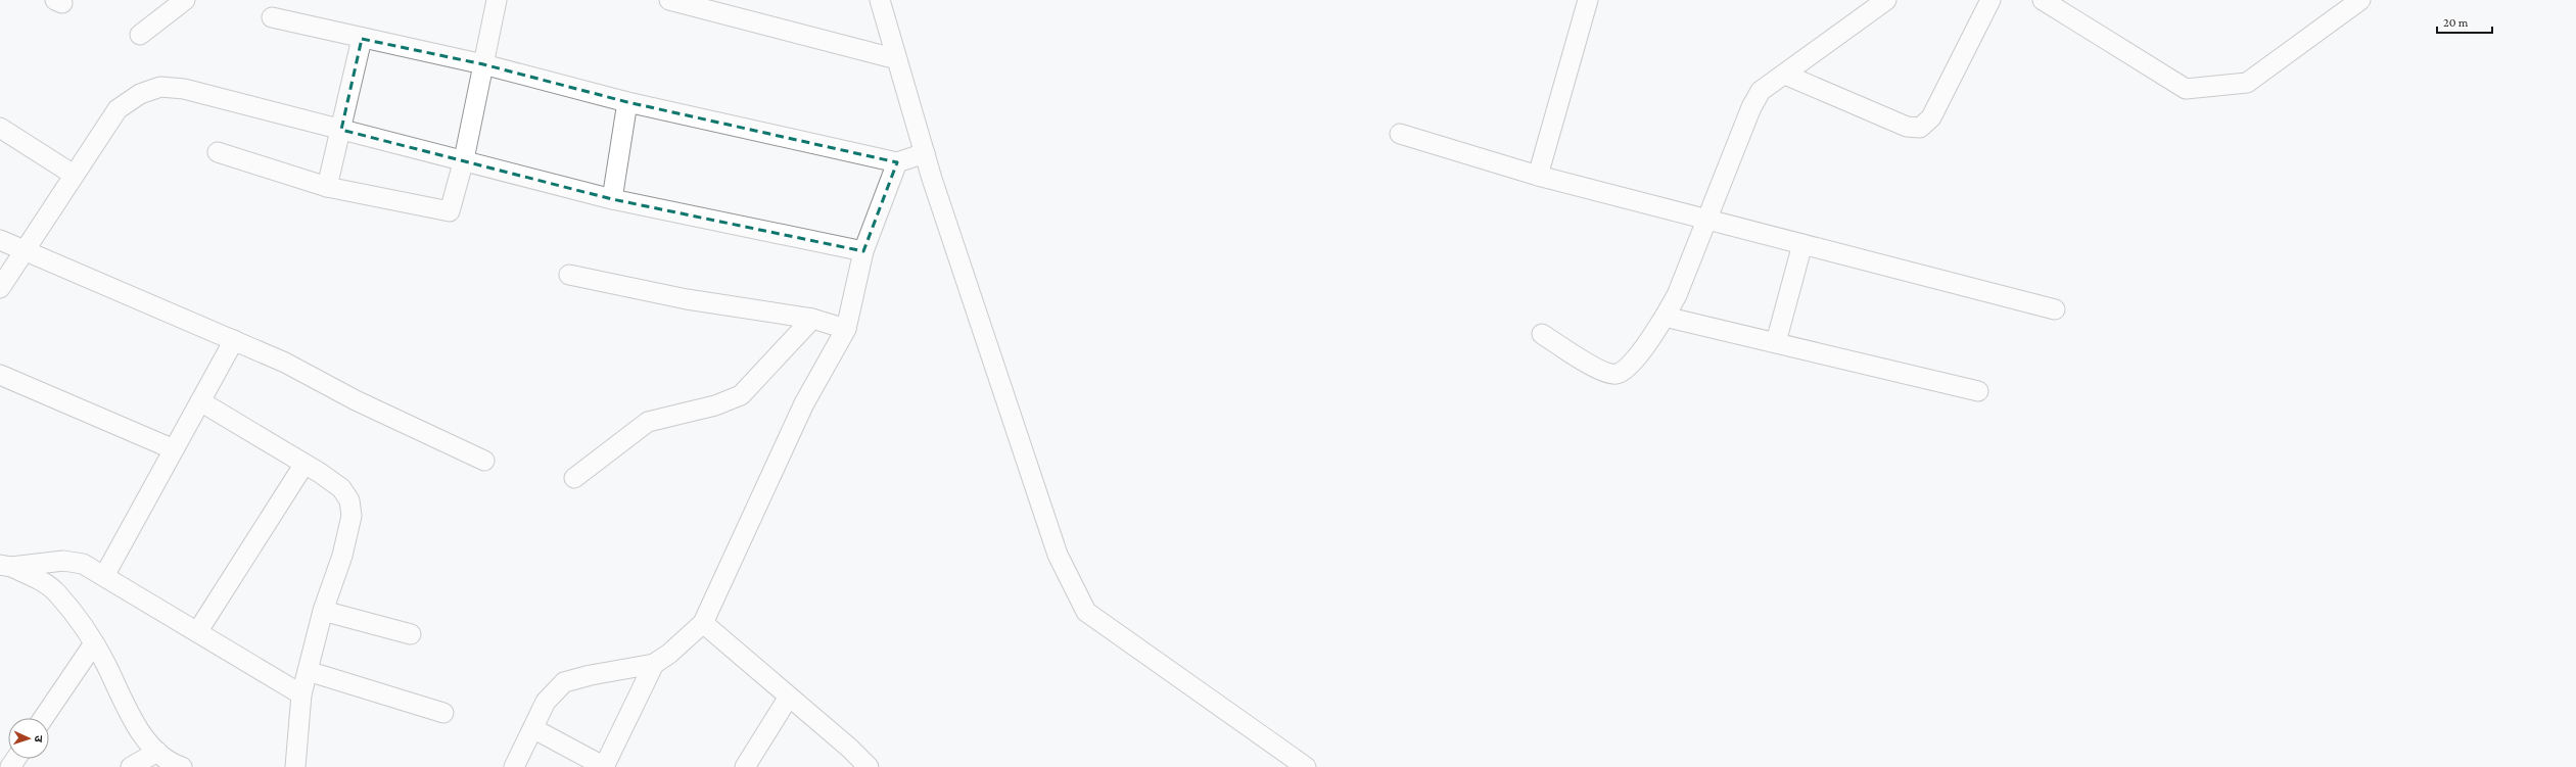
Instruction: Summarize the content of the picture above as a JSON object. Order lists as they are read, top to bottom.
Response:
{
  "scale_bar": "20 m",
  "north": "right"
}
